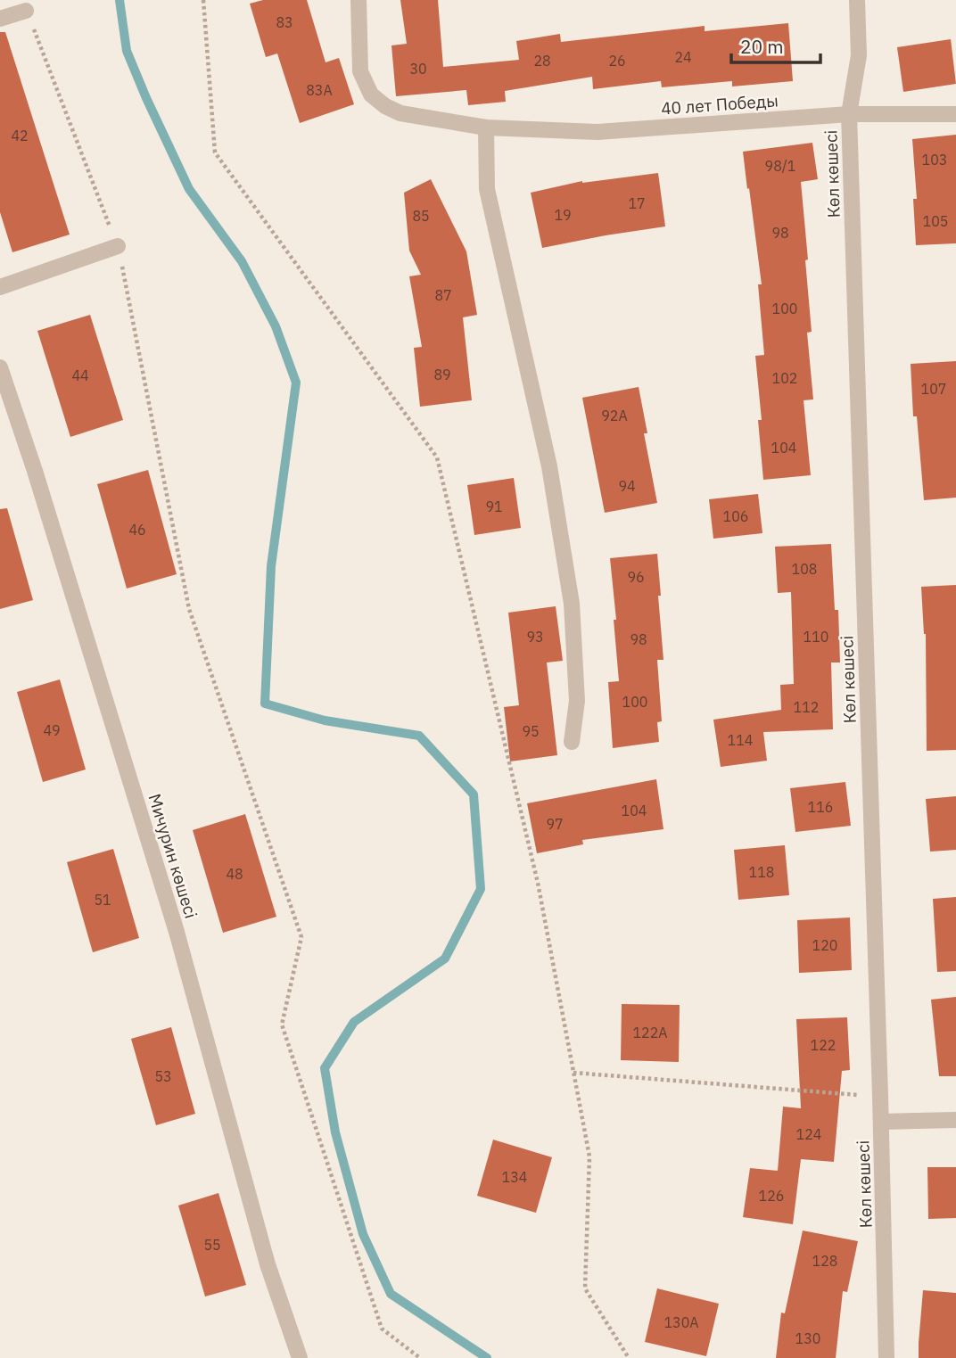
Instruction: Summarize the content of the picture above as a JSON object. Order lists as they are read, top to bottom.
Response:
{
  "streets": {
    "street": ["40 лет Победы", "Көл көшесі", "Мичурин көшесі"]
  },
  "crossings": [
    ["40 лет Победы", "Көл көшесі"]
  ],
  "house_numbers": [
    "83",
    "24",
    "28",
    "26",
    "30",
    "83А",
    "42",
    "103",
    "98/1",
    "17",
    "19",
    "85",
    "105",
    "98",
    "87",
    "100",
    "89",
    "44",
    "102",
    "107",
    "92А",
    "104",
    "94",
    "91",
    "106",
    "46",
    "108",
    "96",
    "93",
    "110",
    "98",
    "100",
    "112",
    "49",
    "95",
    "114",
    "116",
    "104",
    "97",
    "118",
    "48",
    "51",
    "120",
    "122А",
    "122",
    "53",
    "124",
    "134",
    "126",
    "55",
    "128",
    "130А",
    "130"
  ],
  "scale_bar": "20 m"
}
